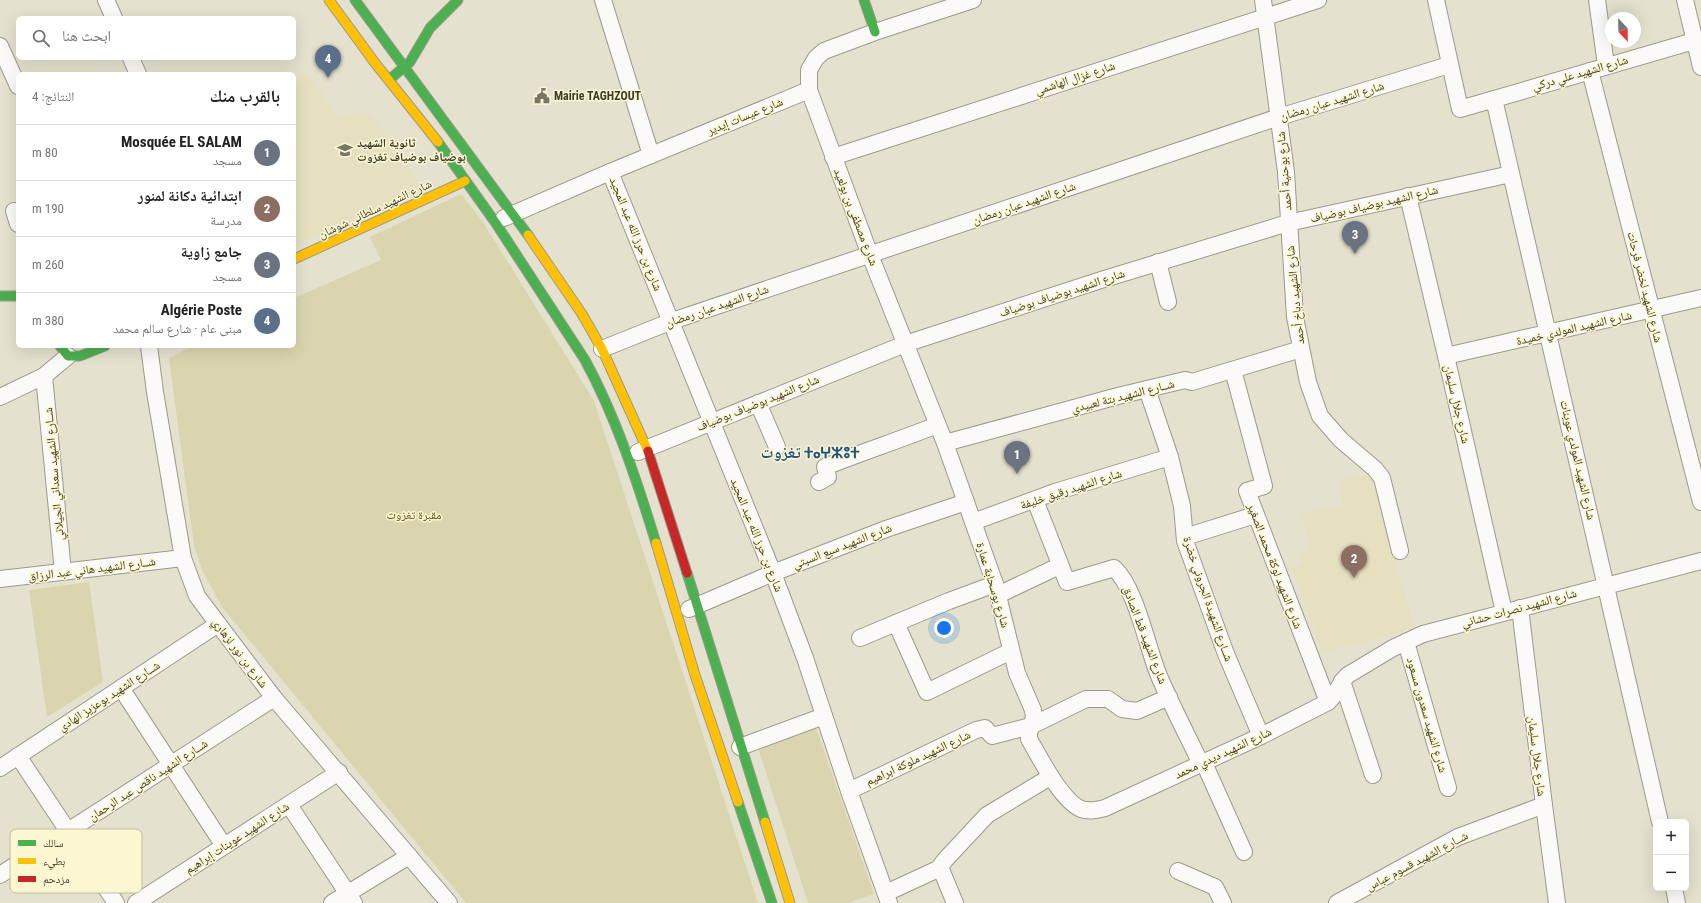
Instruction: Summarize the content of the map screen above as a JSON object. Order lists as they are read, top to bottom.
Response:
{
  "streets": {
    "main road": ["شارع الشهيد سلطاني شوشان"],
    "street": [
      "شارع الشهيد علي دركي",
      "شارع غزال الهاشمي",
      "شارع الشهيد عبان رمضان",
      "شارع عيسات إيدير",
      "شارع بوحنية أحمد",
      "شارع الشهيد بوضياف بوضياف",
      "شارع مصطفى بن بولعيد",
      "شارع بن حرز الله عبد المجيد",
      "شارع الشهيد لخضر فرحات",
      "شارع الشهيد دباخ أحمد",
      "شارع الشهيد المولدي خميدة",
      "شــارع الشهيد بتة لعبيدي",
      "شارع جلال سليمان",
      "شارع الشهيد المولدي عوينات",
      "شــارع الشهيد سعداني الجيلاني",
      "شارع الشهيد رقيق خليفة",
      "شارع الشهيد سبع السبتي",
      "شارع الشهيد لوكة محمد الصغير",
      "شــارع الشهيد هاني عبد الرزاق",
      "شارع بوسحابة عمارة",
      "شــارع الشهيدة الجروني خضرة",
      "شارع الشهيد نصرات حشاني",
      "شارع الشهيد قط الصادق",
      "شارع بن نور لزهاري",
      "شــارع الشهيد بوعزيز الهادي",
      "شارع الشهيد سعدون مسعود",
      "شارع الشهيد ديدي محمد",
      "شارع الشهيد ملوكة ابراهيم",
      "شــارع الشهيد ناقص عبد الرحمان",
      "شارع الشهيد عوينات إبراهيم",
      "شــارع الشهيد قسوم عباس"
    ]
  },
  "crossings": [
    ["شارع الشهيد علي دركي", "شارع الشهيد عبان رمضان"],
    ["شارع الشهيد علي دركي", "شارع الشهيد لخضر فرحات"],
    ["شارع الشهيد علي دركي", "شارع الشهيد المولدي عوينات"],
    ["شارع غزال الهاشمي", "شارع بوحنية أحمد"],
    ["شارع غزال الهاشمي", "شارع مصطفى بن بولعيد"],
    ["شارع الشهيد عبان رمضان", "شارع بوحنية أحمد"],
    ["شارع الشهيد عبان رمضان", "شارع مصطفى بن بولعيد"],
    ["شارع الشهيد عبان رمضان", "شارع بن حرز الله عبد المجيد"],
    ["شارع عيسات إيدير", "شارع مصطفى بن بولعيد"],
    ["شارع عيسات إيدير", "شارع بن حرز الله عبد المجيد"],
    ["شارع بوحنية أحمد", "شارع الشهيد بوضياف بوضياف"],
    ["شارع بوحنية أحمد", "شارع الشهيد دباخ أحمد"],
    ["شارع الشهيد بوضياف بوضياف", "شارع مصطفى بن بولعيد"],
    ["شارع الشهيد بوضياف بوضياف", "شارع بن حرز الله عبد المجيد"],
    ["شارع الشهيد بوضياف بوضياف", "شارع الشهيد دباخ أحمد"],
    ["شارع الشهيد بوضياف بوضياف", "شارع جلال سليمان"],
    ["شارع الشهيد بوضياف بوضياف", "شارع الشهيد المولدي عوينات"],
    ["شارع الشهيد بوضياف بوضياف", "شارع بوسحابة عمارة"],
    ["شارع مصطفى بن بولعيد", "شارع بوسحابة عمارة"],
    ["شارع بن حرز الله عبد المجيد", "شارع الشهيد سبع السبتي"],
    ["شارع بن حرز الله عبد المجيد", "شارع الشهيد ملوكة ابراهيم"],
    ["شارع الشهيد لخضر فرحات", "شارع الشهيد المولدي خميدة"],
    ["شارع الشهيد دباخ أحمد", "شــارع الشهيد بتة لعبيدي"],
    ["شارع الشهيد المولدي خميدة", "شارع جلال سليمان"],
    ["شارع الشهيد المولدي خميدة", "شارع الشهيد المولدي عوينات"],
    ["شــارع الشهيد بتة لعبيدي", "شارع الشهيد لوكة محمد الصغير"],
    ["شــارع الشهيد بتة لعبيدي", "شارع بوسحابة عمارة"],
    ["شــارع الشهيد بتة لعبيدي", "شــارع الشهيدة الجروني خضرة"],
    ["شارع جلال سليمان", "شارع الشهيد نصرات حشاني"],
    ["شارع جلال سليمان", "شــارع الشهيد قسوم عباس"],
    ["شارع الشهيد المولدي عوينات", "شارع الشهيد نصرات حشاني"],
    ["شــارع الشهيد سعداني الجيلاني", "شــارع الشهيد هاني عبد الرزاق"],
    ["شارع الشهيد رقيق خليفة", "شارع بوسحابة عمارة"],
    ["شارع الشهيد رقيق خليفة", "شــارع الشهيدة الجروني خضرة"],
    ["شارع الشهيد رقيق خليفة", "شارع الشهيد قط الصادق"],
    ["شارع الشهيد سبع السبتي", "شارع بوسحابة عمارة"],
    ["شارع الشهيد لوكة محمد الصغير", "شارع الشهيد ديدي محمد"],
    ["شــارع الشهيد هاني عبد الرزاق", "شارع بن نور لزهاري"],
    ["شارع بوسحابة عمارة", "شارع الشهيد ديدي محمد"],
    ["شارع بوسحابة عمارة", "شارع الشهيد ملوكة ابراهيم"],
    ["شــارع الشهيدة الجروني خضرة", "شارع الشهيد ديدي محمد"],
    ["شارع الشهيد نصرات حشاني", "شارع الشهيد سعدون مسعود"],
    ["شارع الشهيد نصرات حشاني", "شارع الشهيد ديدي محمد"],
    ["شارع الشهيد قط الصادق", "شارع الشهيد ديدي محمد"],
    ["شارع بن نور لزهاري", "شــارع الشهيد بوعزيز الهادي"],
    ["شارع بن نور لزهاري", "شــارع الشهيد ناقص عبد الرحمان"],
    ["شارع بن نور لزهاري", "شارع الشهيد عوينات إبراهيم"]
  ],
  "districts": ["تغزوت ⵜⴰⵖⵣⵓⵜ"],
  "parks": ["مقبرة تغزوت"],
  "places": {
    "public building": ["Mairie TAGHZOUT"],
    "school or university": ["ثانوية الشهيد بوضياف بوضياف تغزوت"]
  },
  "legend": ["سالك", "بطيء", "مزدحم"],
  "north": "bottom",
  "page": {
    "search": "ابحث هنا",
    "pins": [
      "4",
      "3",
      "1",
      "2"
    ],
    "heading": ["بالقرب منك", "النتائج: 4"],
    "list": [
      {
        "mark": "1",
        "name": "Mosquée EL SALAM",
        "note": "مسجد",
        "value": "80 m"
      },
      {
        "mark": "2",
        "name": "ابتدائية دكانة لمنور",
        "note": "مدرسة",
        "value": "190 m"
      },
      {
        "mark": "3",
        "name": "جامع زاوية",
        "note": "مسجد",
        "value": "260 m"
      },
      {
        "mark": "4",
        "name": "Algérie Poste",
        "note": "مبنى عام · شارع سالم محمد",
        "value": "380 m"
      }
    ],
    "map_buttons": ["+", "−"]
  }
}
